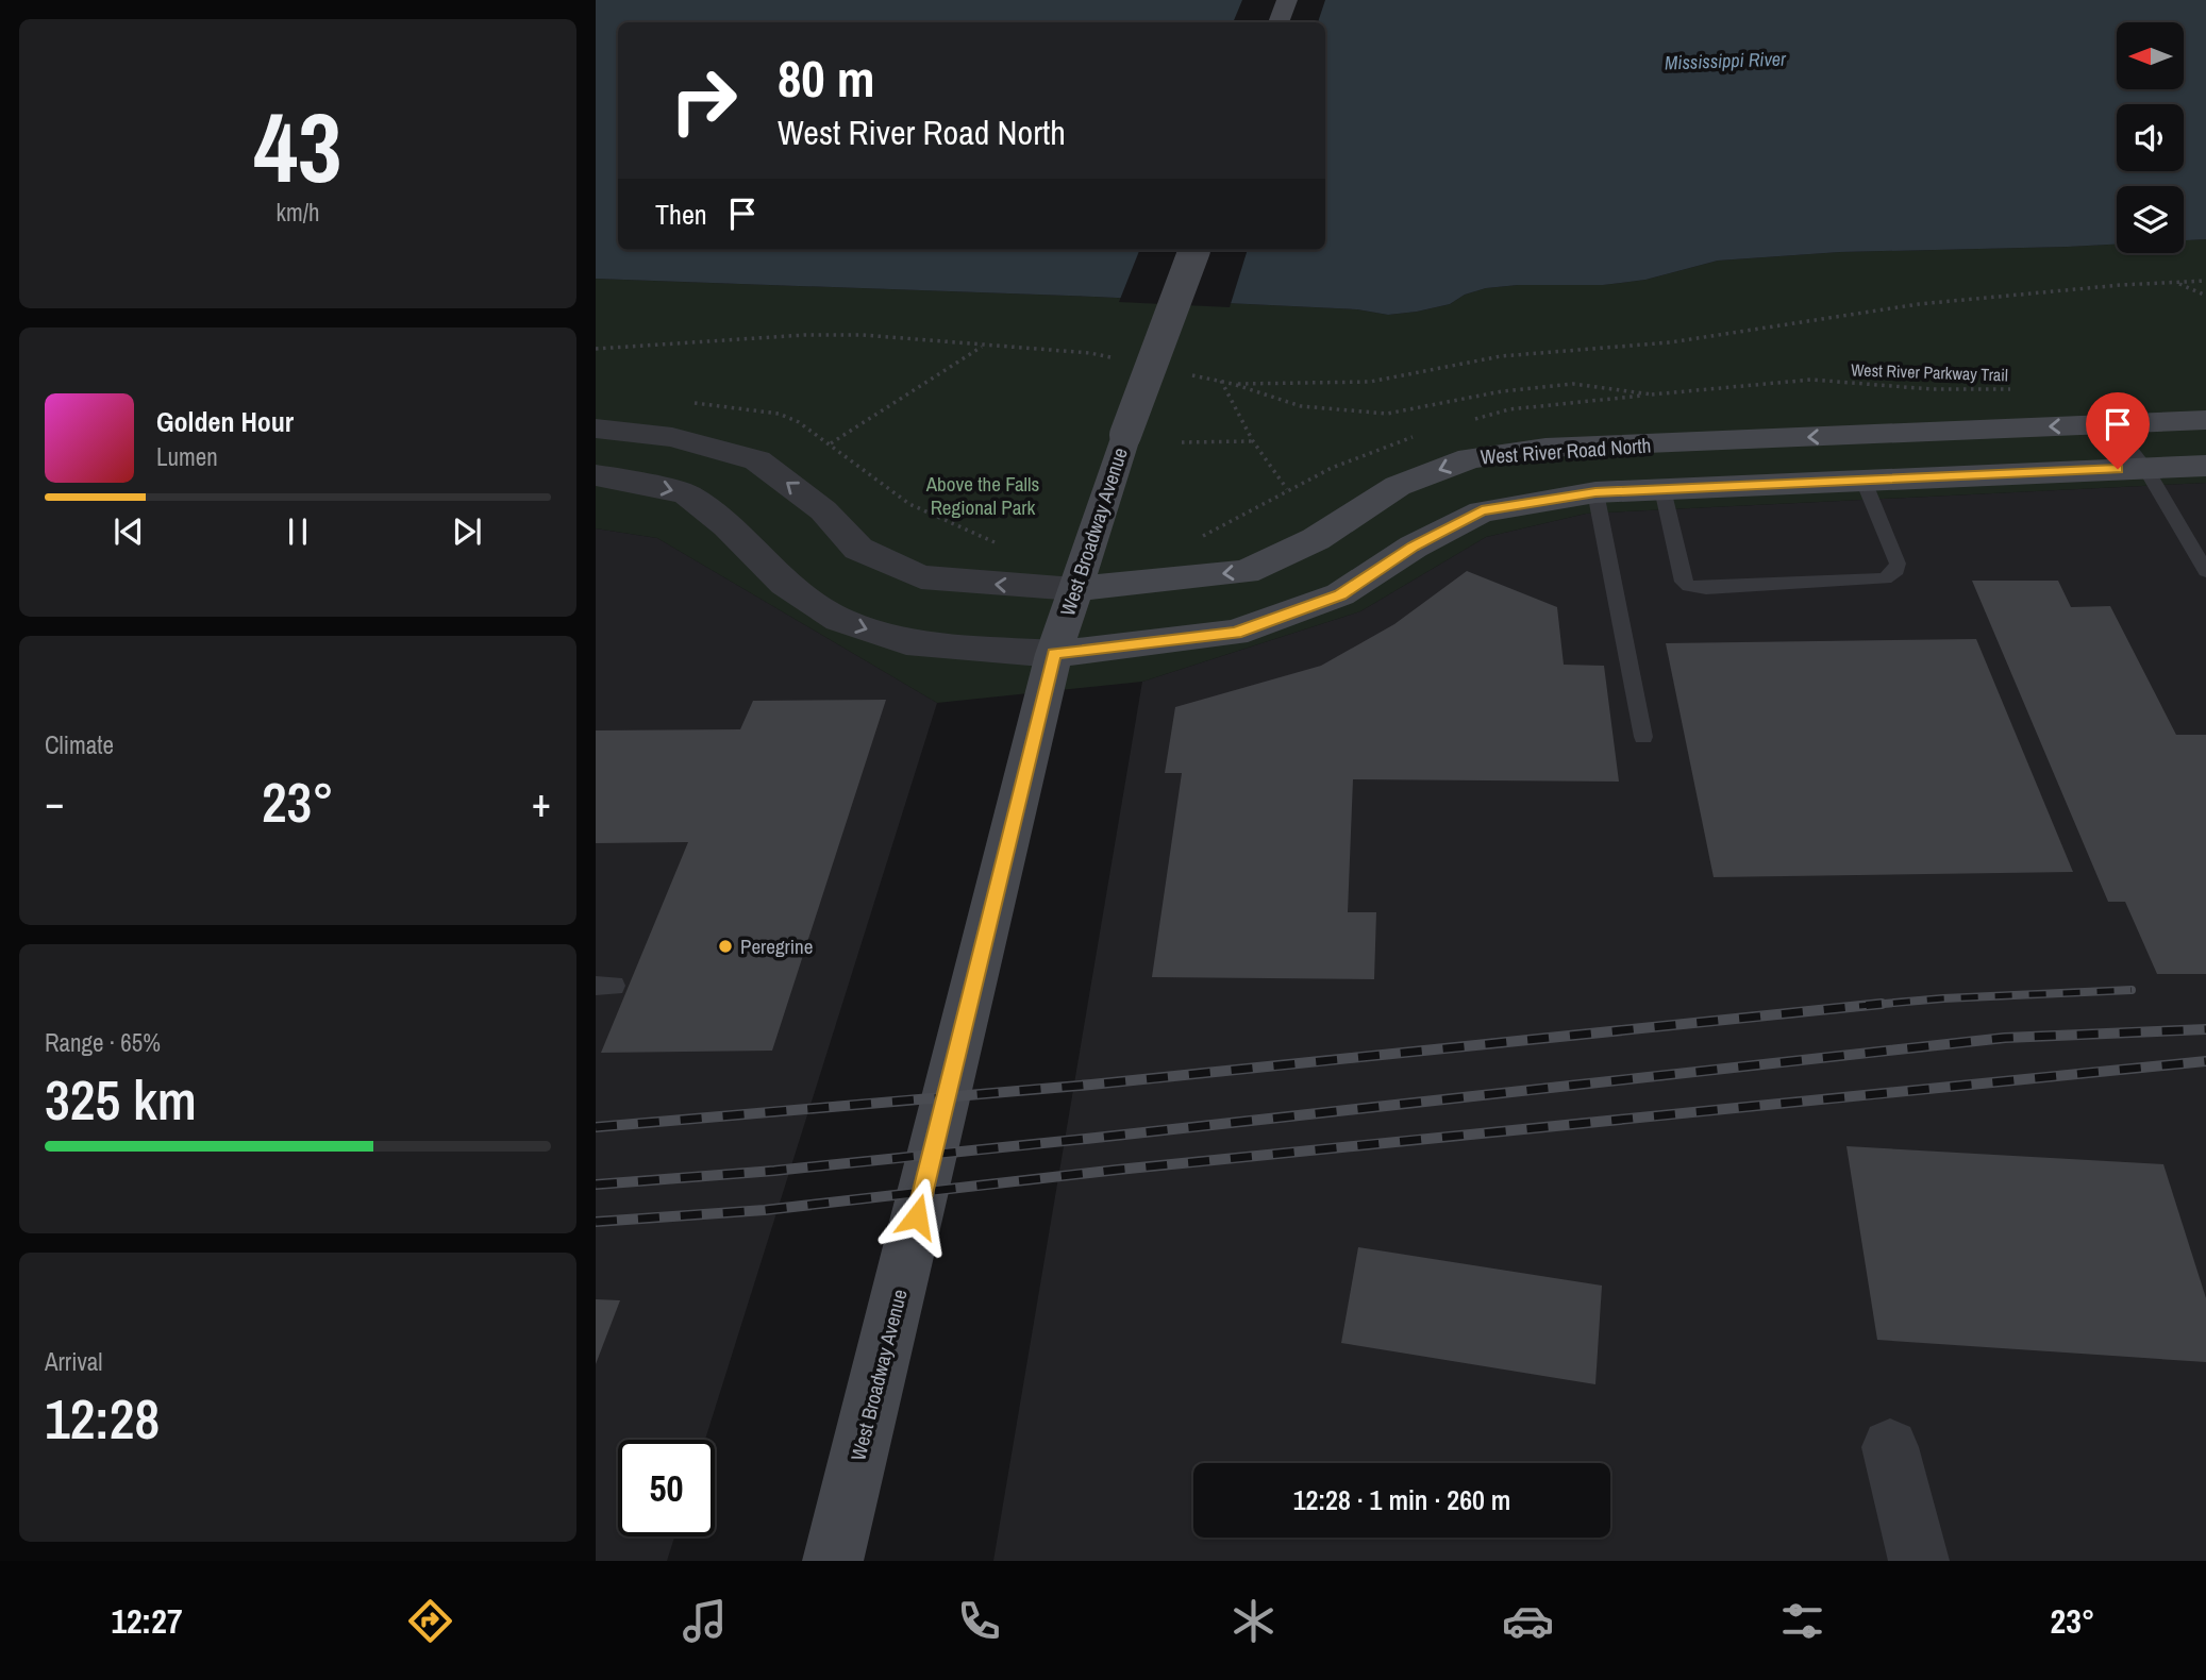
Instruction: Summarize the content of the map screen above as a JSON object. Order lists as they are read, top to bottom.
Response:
{
  "streets": {
    "street": ["West River Road North", "West Broadway Avenue"],
    "path": ["West River Parkway Trail"]
  },
  "crossings": [
    ["West River Road North", "West Broadway Avenue"]
  ],
  "water": ["Mississippi River"],
  "parks": ["Above the Falls Regional Park"],
  "places": ["Peregrine"],
  "north": "left",
  "page": {
    "tile": [
      ["43", "km/h"],
      "Climate",
      ["Range · 65%", "325 km"],
      ["Arrival", "12:28"]
    ],
    "turn": ["80 m", "West River Road North"],
    "then": "Then",
    "song": ["Golden Hour", "Lumen"],
    "heat": ["−", "23°", "+"],
    "limit": "50",
    "trip": "12:28 · 1 min · 260 m",
    "tabs": ["12:27", "23°"]
  }
}
